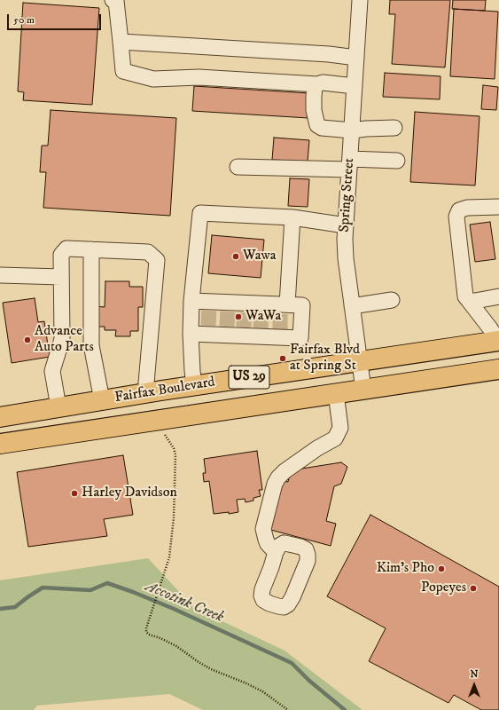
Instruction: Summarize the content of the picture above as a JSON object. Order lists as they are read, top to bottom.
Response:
{
  "streets": {
    "main road": ["US 29", "Fairfax Boulevard"],
    "street": ["Spring Street"]
  },
  "crossings": [
    ["Spring Street", "Fairfax Boulevard"]
  ],
  "water": ["Accotink Creek"],
  "places": [
    "Wawa",
    "WaWa",
    "Advance Auto Parts",
    "Fairfax Blvd at Spring St",
    "Harley Davidson",
    "Kim's Pho",
    "Popeyes"
  ],
  "scale_bar": "50 m",
  "north": "top"
}
